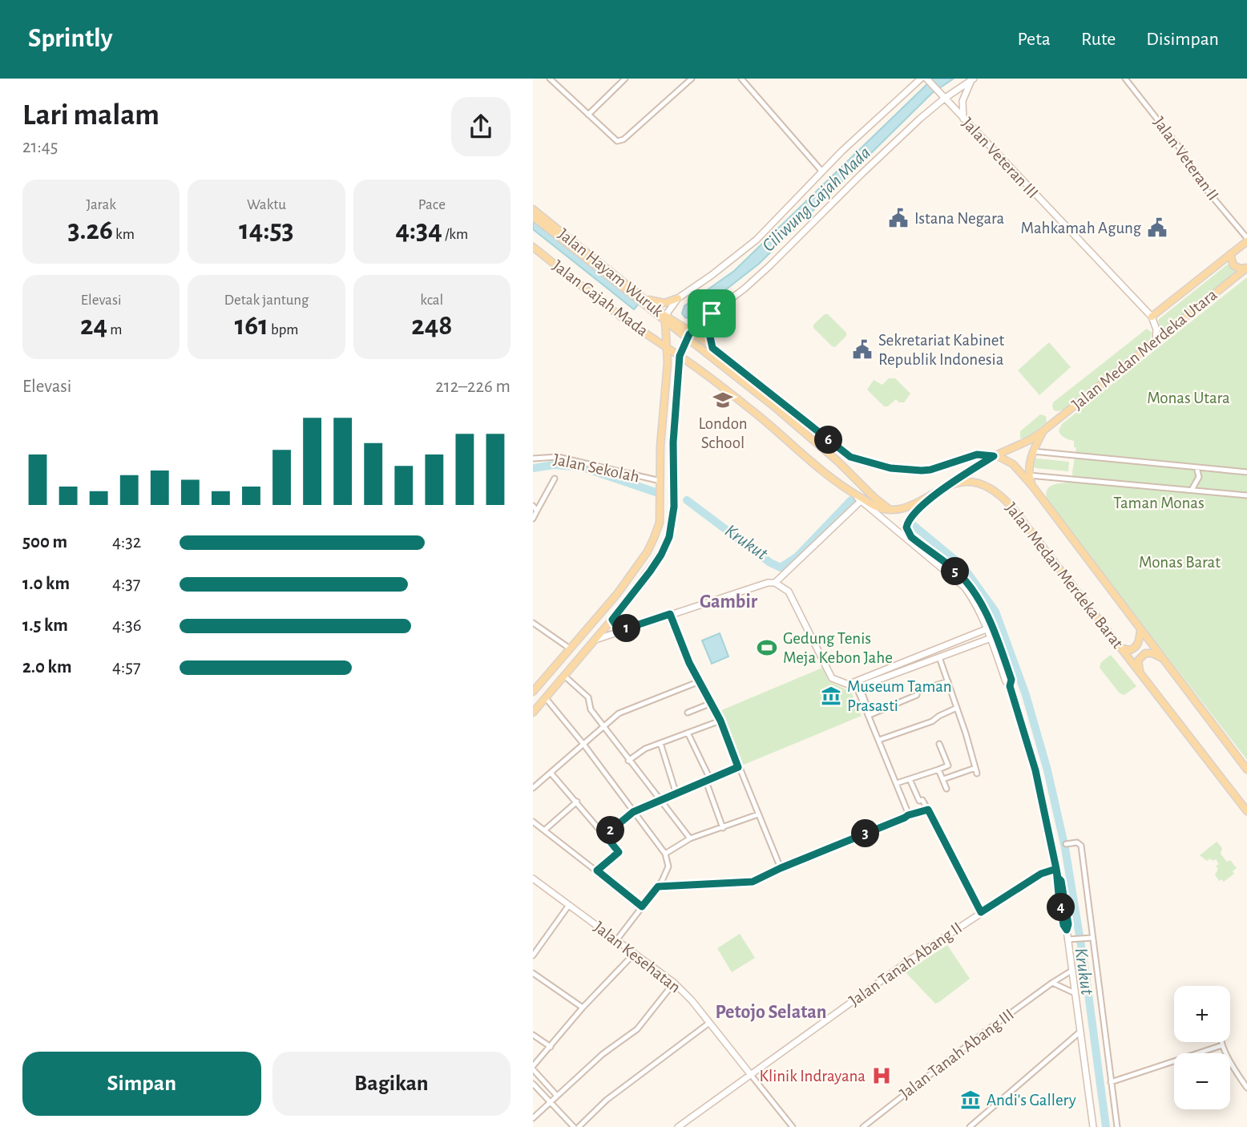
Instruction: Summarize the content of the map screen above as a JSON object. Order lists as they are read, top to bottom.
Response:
{
  "streets": {
    "main road": [
      "Jalan Hayam Wuruk",
      "Jalan Gajah Mada",
      "Jalan Medan Merdeka Utara",
      "Jalan Medan Merdeka Barat"
    ],
    "street": [
      "Jalan Veteran III",
      "Jalan Veteran II",
      "Jalan Sekolah",
      "Jalan Kesehatan",
      "Jalan Tanah Abang II",
      "Jalan Tanah Abang III"
    ]
  },
  "crossings": [
    ["Jalan Veteran III", "Jalan Medan Merdeka Utara"],
    ["Jalan Veteran II", "Jalan Medan Merdeka Utara"],
    ["Jalan Medan Merdeka Utara", "Jalan Medan Merdeka Barat"],
    ["Jalan Kesehatan", "Jalan Tanah Abang II"]
  ],
  "districts": ["Gambir", "Petojo Selatan"],
  "water": ["Ciliwung Gajah Mada", "Krukut"],
  "parks": ["Monas Utara", "Taman Monas", "Monas Barat"],
  "places": {
    "public building": ["Istana Negara", "Mahkamah Agung", "Sekretariat Kabinet Republik Indonesia"],
    "school or university": ["London School"],
    "sports": ["Gedung Tenis Meja Kebon Jahe"],
    "museum": ["Museum Taman Prasasti", "Andi's Gallery"],
    "hospital": ["Klinik Indrayana"]
  },
  "page": {
    "header": "Sprintly",
    "nav": ["Peta", "Rute", "Disimpan"],
    "heading": ["Lari malam", "21:45"],
    "stats": [
      ["Jarak", "3.26 km"],
      ["Waktu", "14:53"],
      ["Pace", "4:34 /km"],
      ["Elevasi", "24 m"],
      ["Detak jantung", "161 bpm"],
      ["kcal", "248"]
    ],
    "chart": ["Elevasi", "212–226 m"],
    "pins": [
      "6",
      "5",
      "1",
      "2",
      "3",
      "4"
    ],
    "list": [
      {
        "name": "500 m",
        "note": "4:32"
      },
      {
        "name": "1.0 km",
        "note": "4:37"
      },
      {
        "name": "1.5 km",
        "note": "4:36"
      },
      {
        "name": "2.0 km",
        "note": "4:57"
      }
    ],
    "map_buttons": ["+", "−"],
    "buttons": ["Simpan", "Bagikan"]
  }
}
